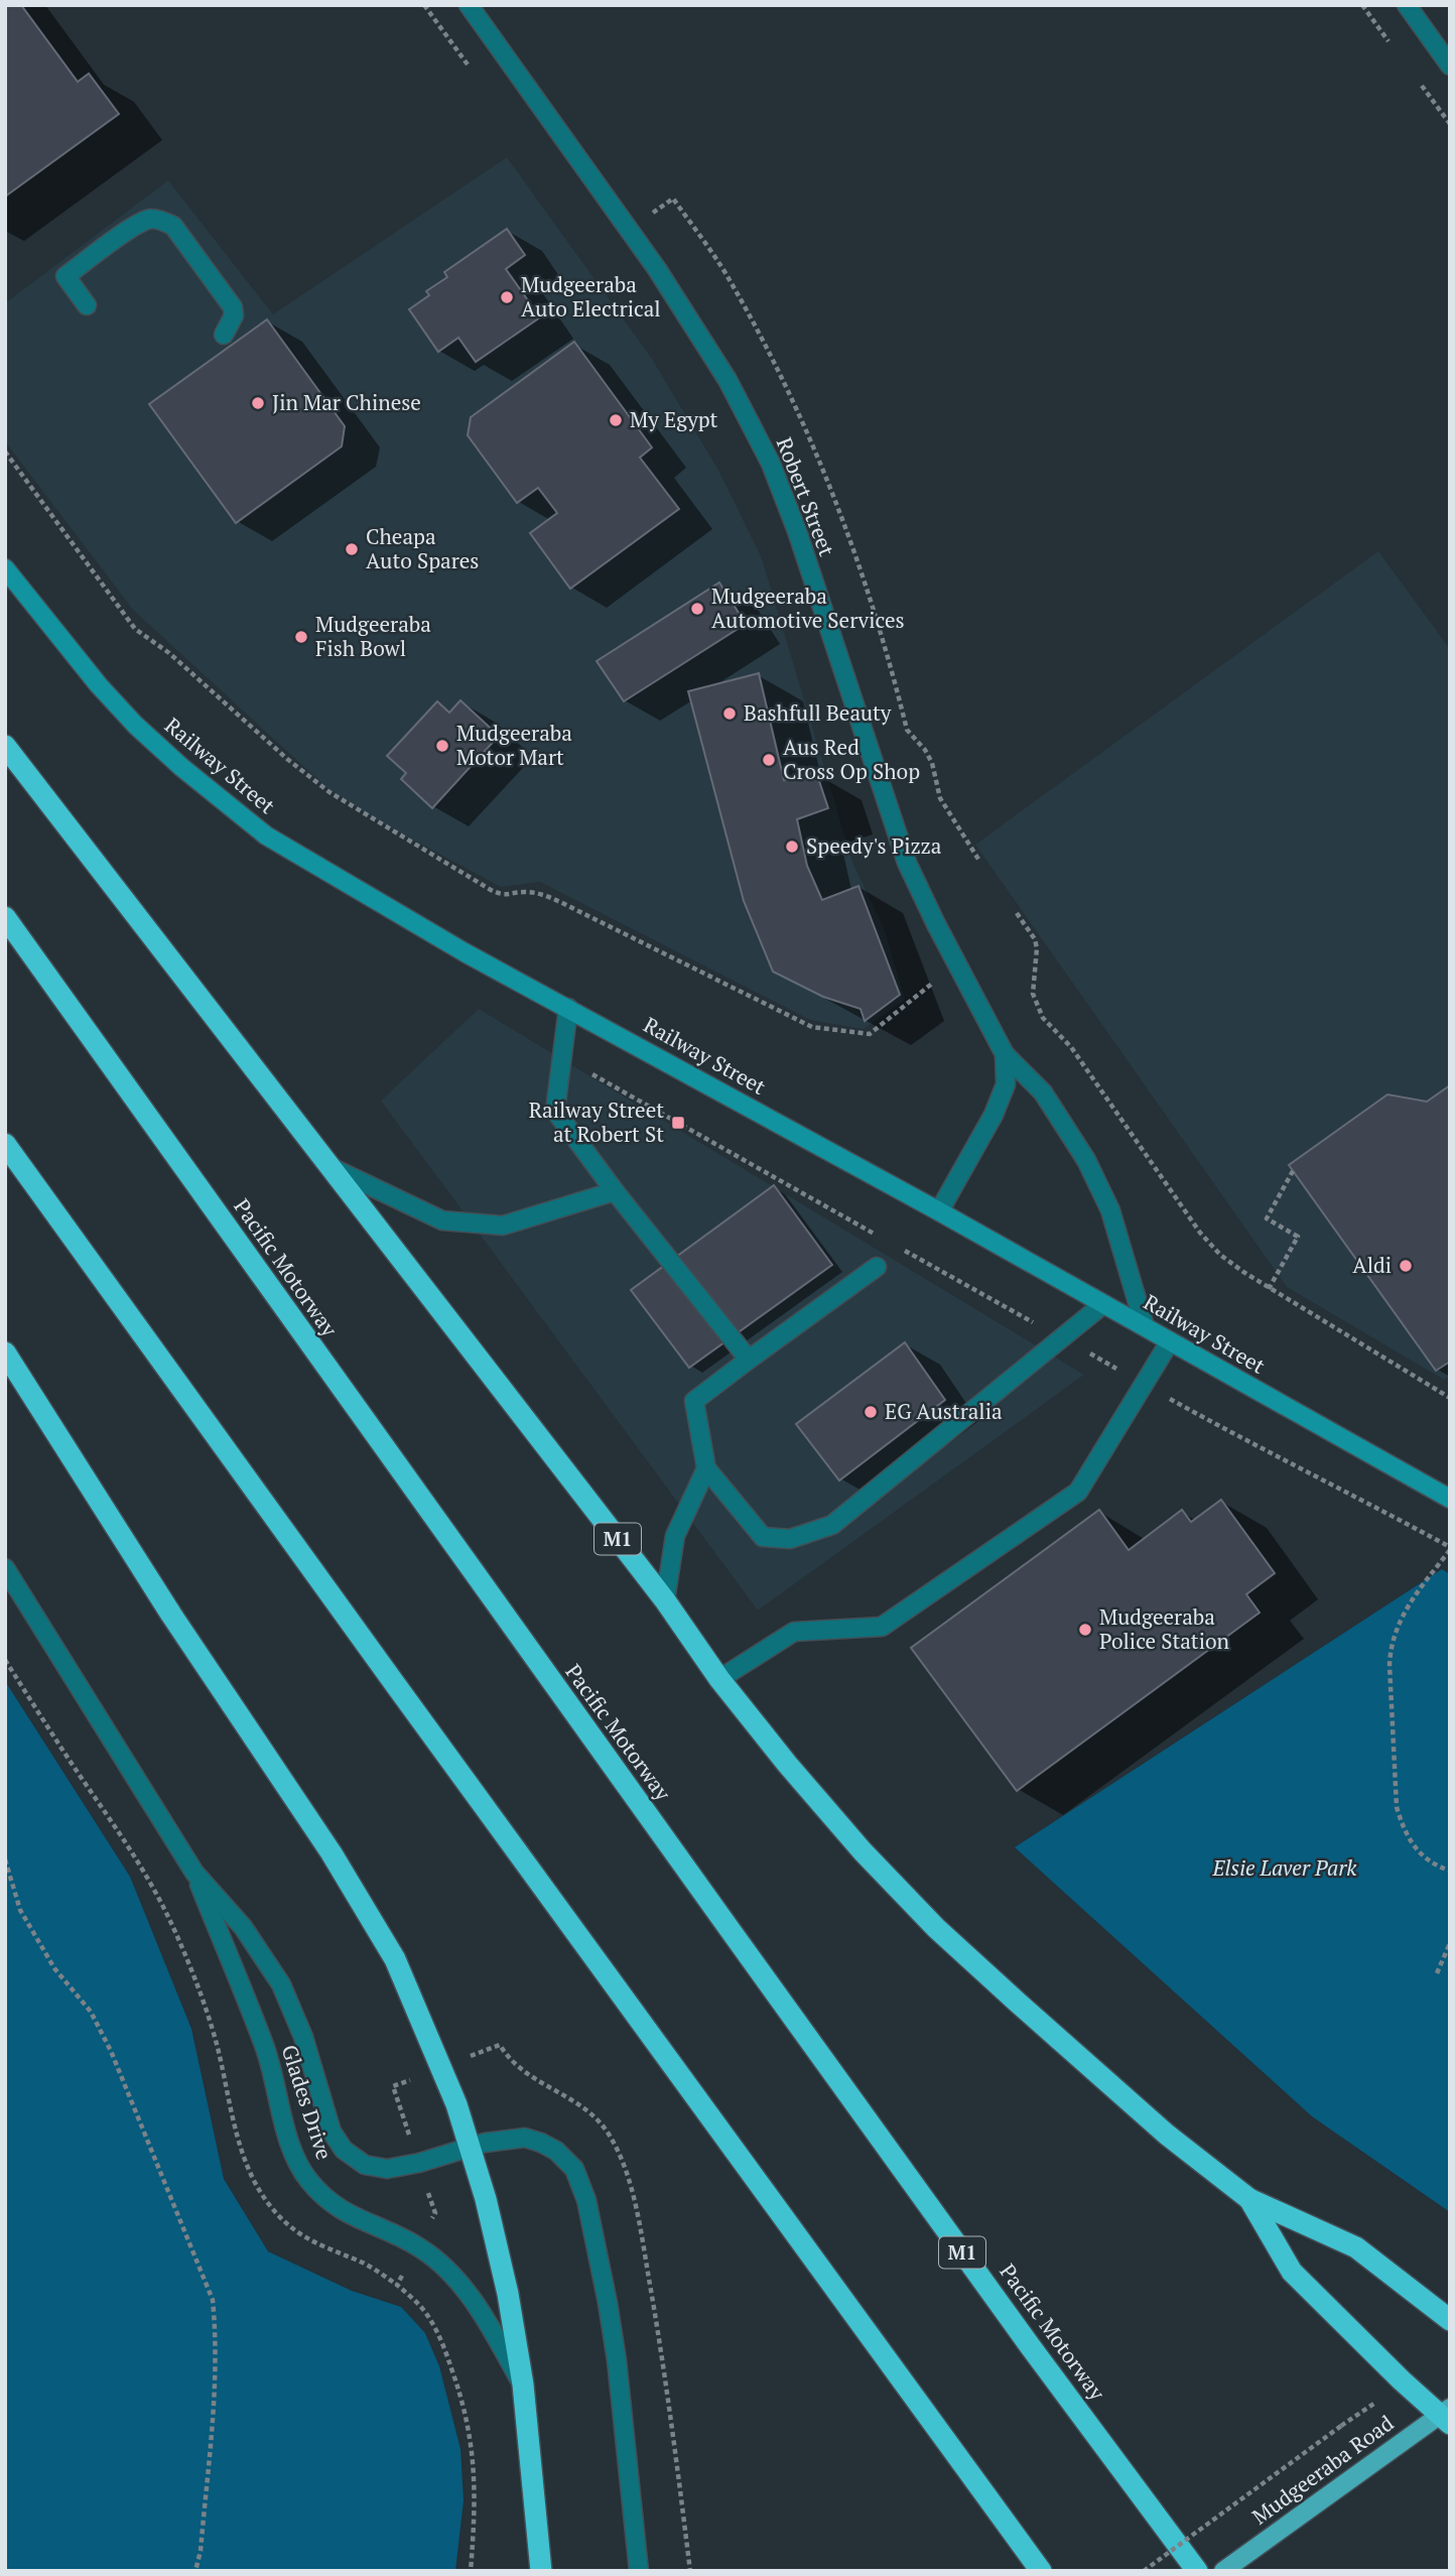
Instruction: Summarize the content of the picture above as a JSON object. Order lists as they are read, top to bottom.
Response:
{
  "streets": {
    "highway": ["Pacific Motorway", "M1"],
    "main road": ["Railway Street", "Mudgeeraba Road"],
    "street": ["Robert Street", "Glades Drive"]
  },
  "crossings": [
    ["Robert Street", "Railway Street"],
    ["M1", "Mudgeeraba Road"]
  ],
  "parks": ["Elsie Laver Park"],
  "places": {
    "other": [
      "Mudgeeraba Auto Electrical",
      "Jin Mar Chinese",
      "My Egypt",
      "Cheapa Auto Spares",
      "Mudgeeraba Automotive Services",
      "Mudgeeraba Fish Bowl",
      "Bashfull Beauty",
      "Mudgeeraba Motor Mart",
      "Aus Red Cross Op Shop",
      "Speedy's Pizza",
      "Aldi",
      "EG Australia",
      "Mudgeeraba Police Station"
    ],
    "transit": ["Railway Street at Robert St"]
  }
}
